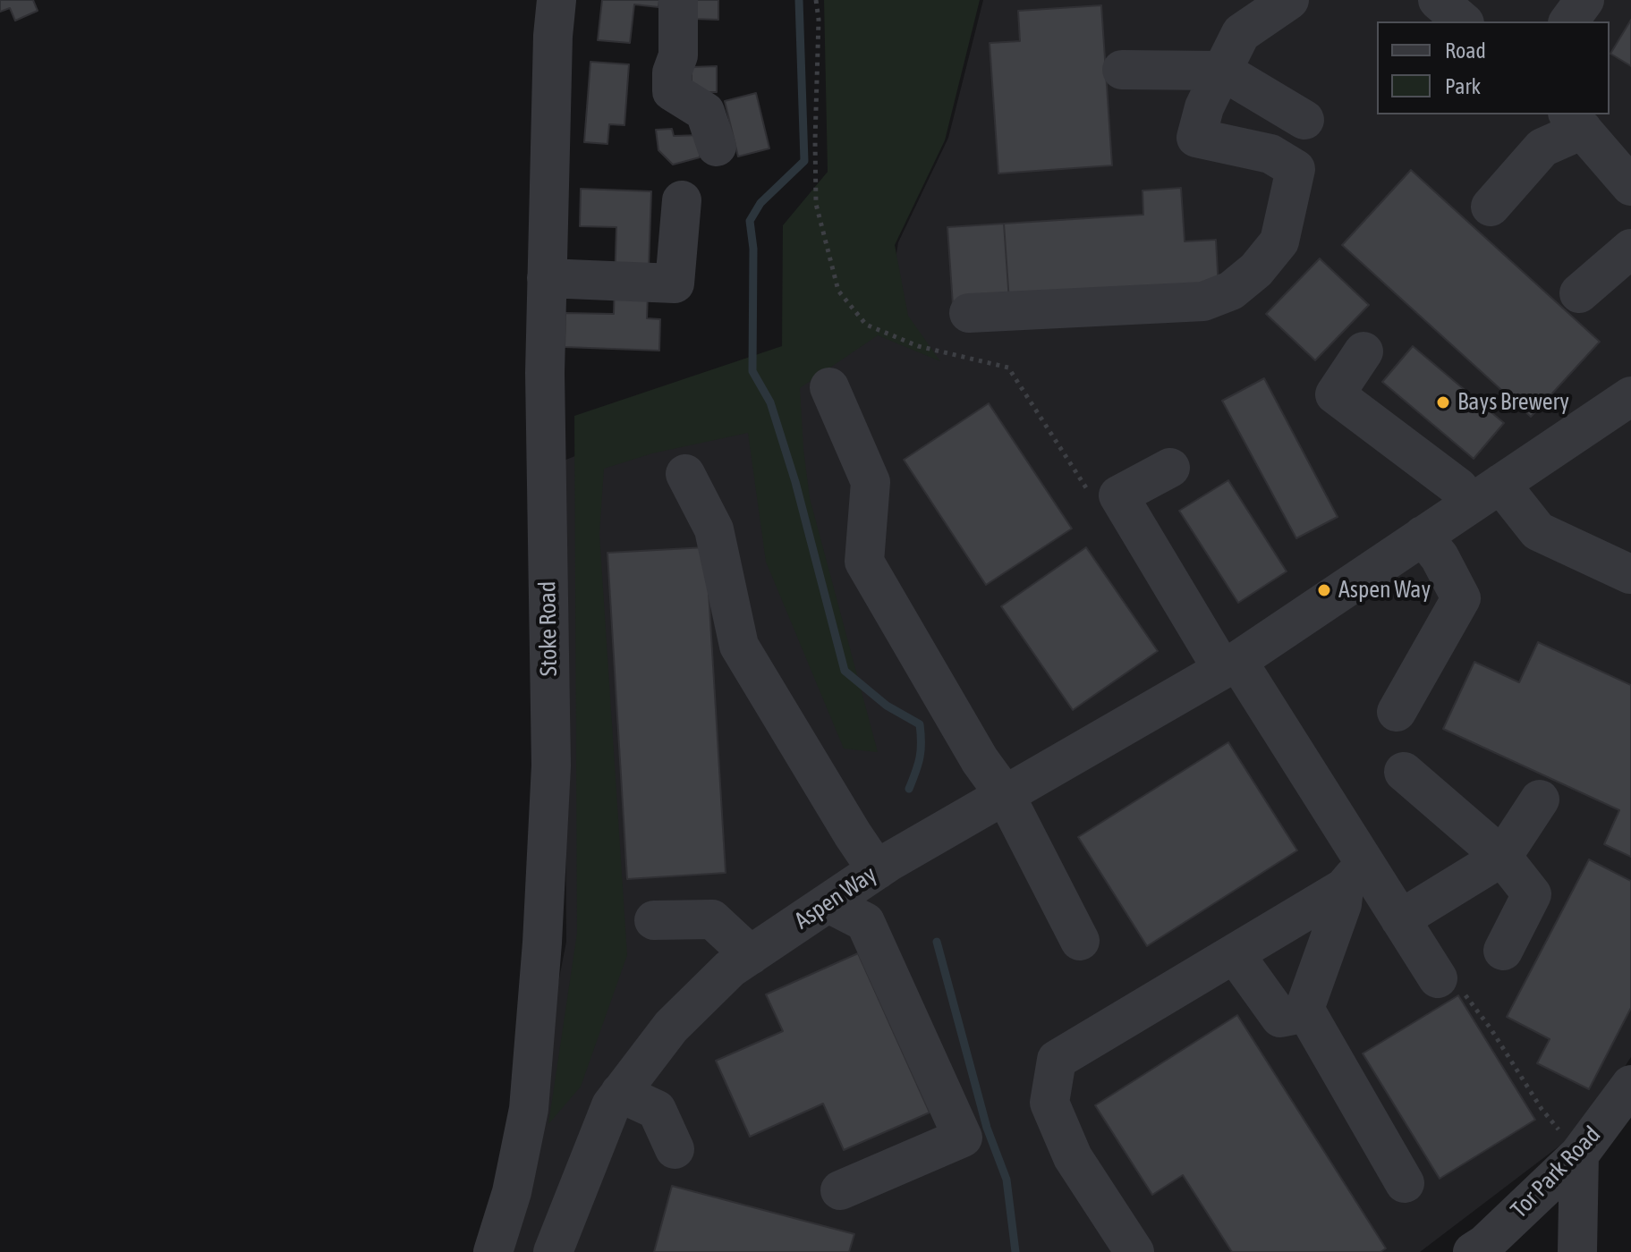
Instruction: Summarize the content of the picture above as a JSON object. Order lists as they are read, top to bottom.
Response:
{
  "streets": {
    "street": ["Stoke Road", "Aspen Way", "Tor Park Road"]
  },
  "places": ["Bays Brewery", "Aspen Way"],
  "legend": ["Road", "Park"]
}
